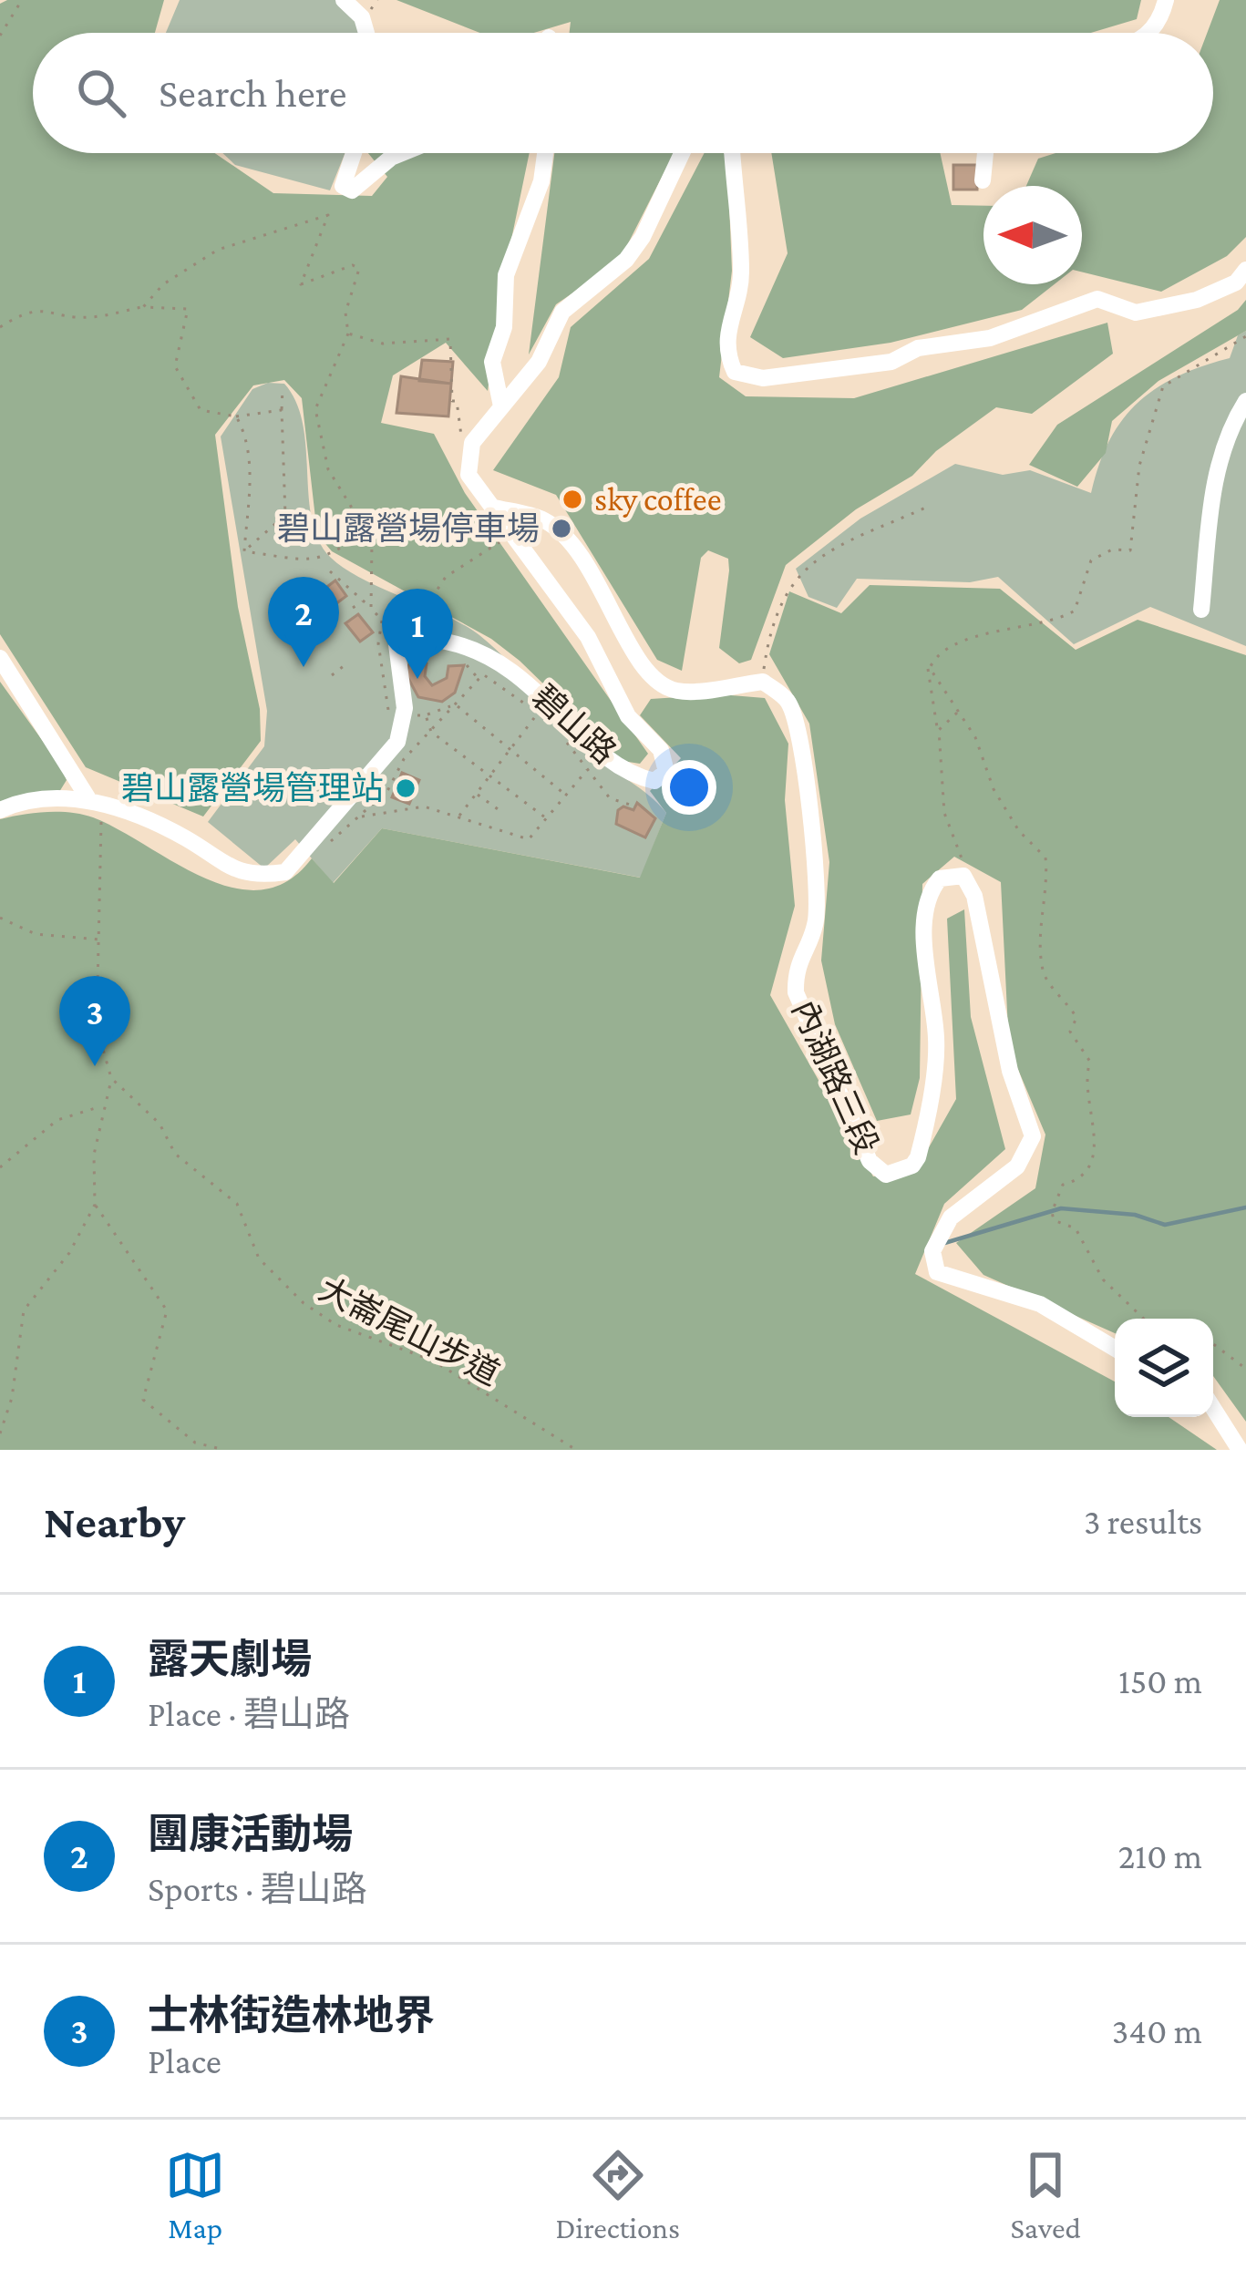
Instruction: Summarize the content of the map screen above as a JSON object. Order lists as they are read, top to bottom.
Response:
{
  "streets": {
    "street": ["碧山路", "內湖路三段"],
    "path": ["大崙尾山步道"]
  },
  "places": ["sky coffee", "碧山露營場停車場", "碧山露營場管理站"],
  "north": "left",
  "page": {
    "search": "Search here",
    "pins": ["2", "1", "3"],
    "heading": ["Nearby", "3 results"],
    "list": [
      {
        "mark": "1",
        "name": "露天劇場",
        "note": "Place · 碧山路",
        "value": "150 m"
      },
      {
        "mark": "2",
        "name": "團康活動場",
        "note": "Sports · 碧山路",
        "value": "210 m"
      },
      {
        "mark": "3",
        "name": "士林街造林地界",
        "note": "Place",
        "value": "340 m"
      }
    ],
    "nav": ["Map", "Directions", "Saved"]
  }
}
